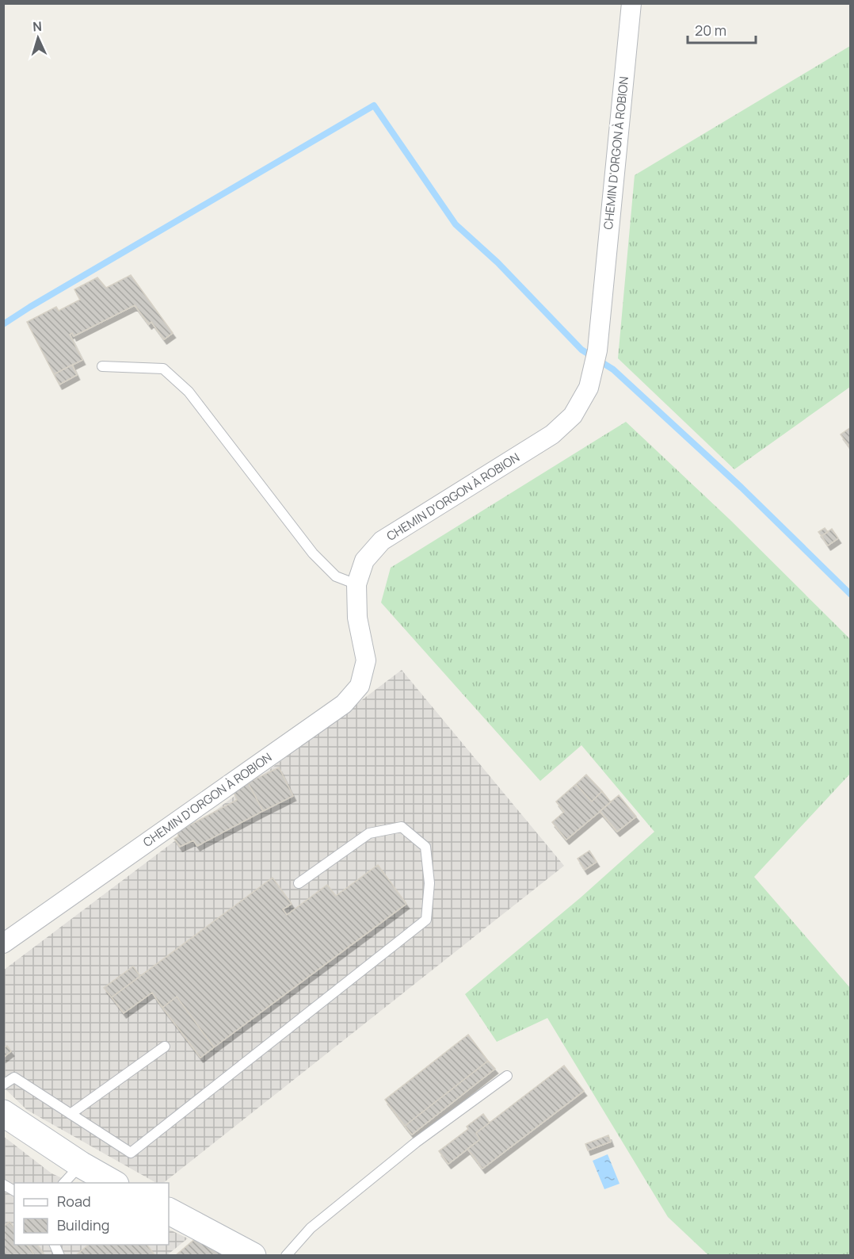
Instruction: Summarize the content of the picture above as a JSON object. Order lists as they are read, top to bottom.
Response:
{
  "streets": {
    "street": ["CHEMIN D'ORGON À ROBION"]
  },
  "legend": ["Road", "Building"],
  "scale_bar": "20 m",
  "north": "top"
}
